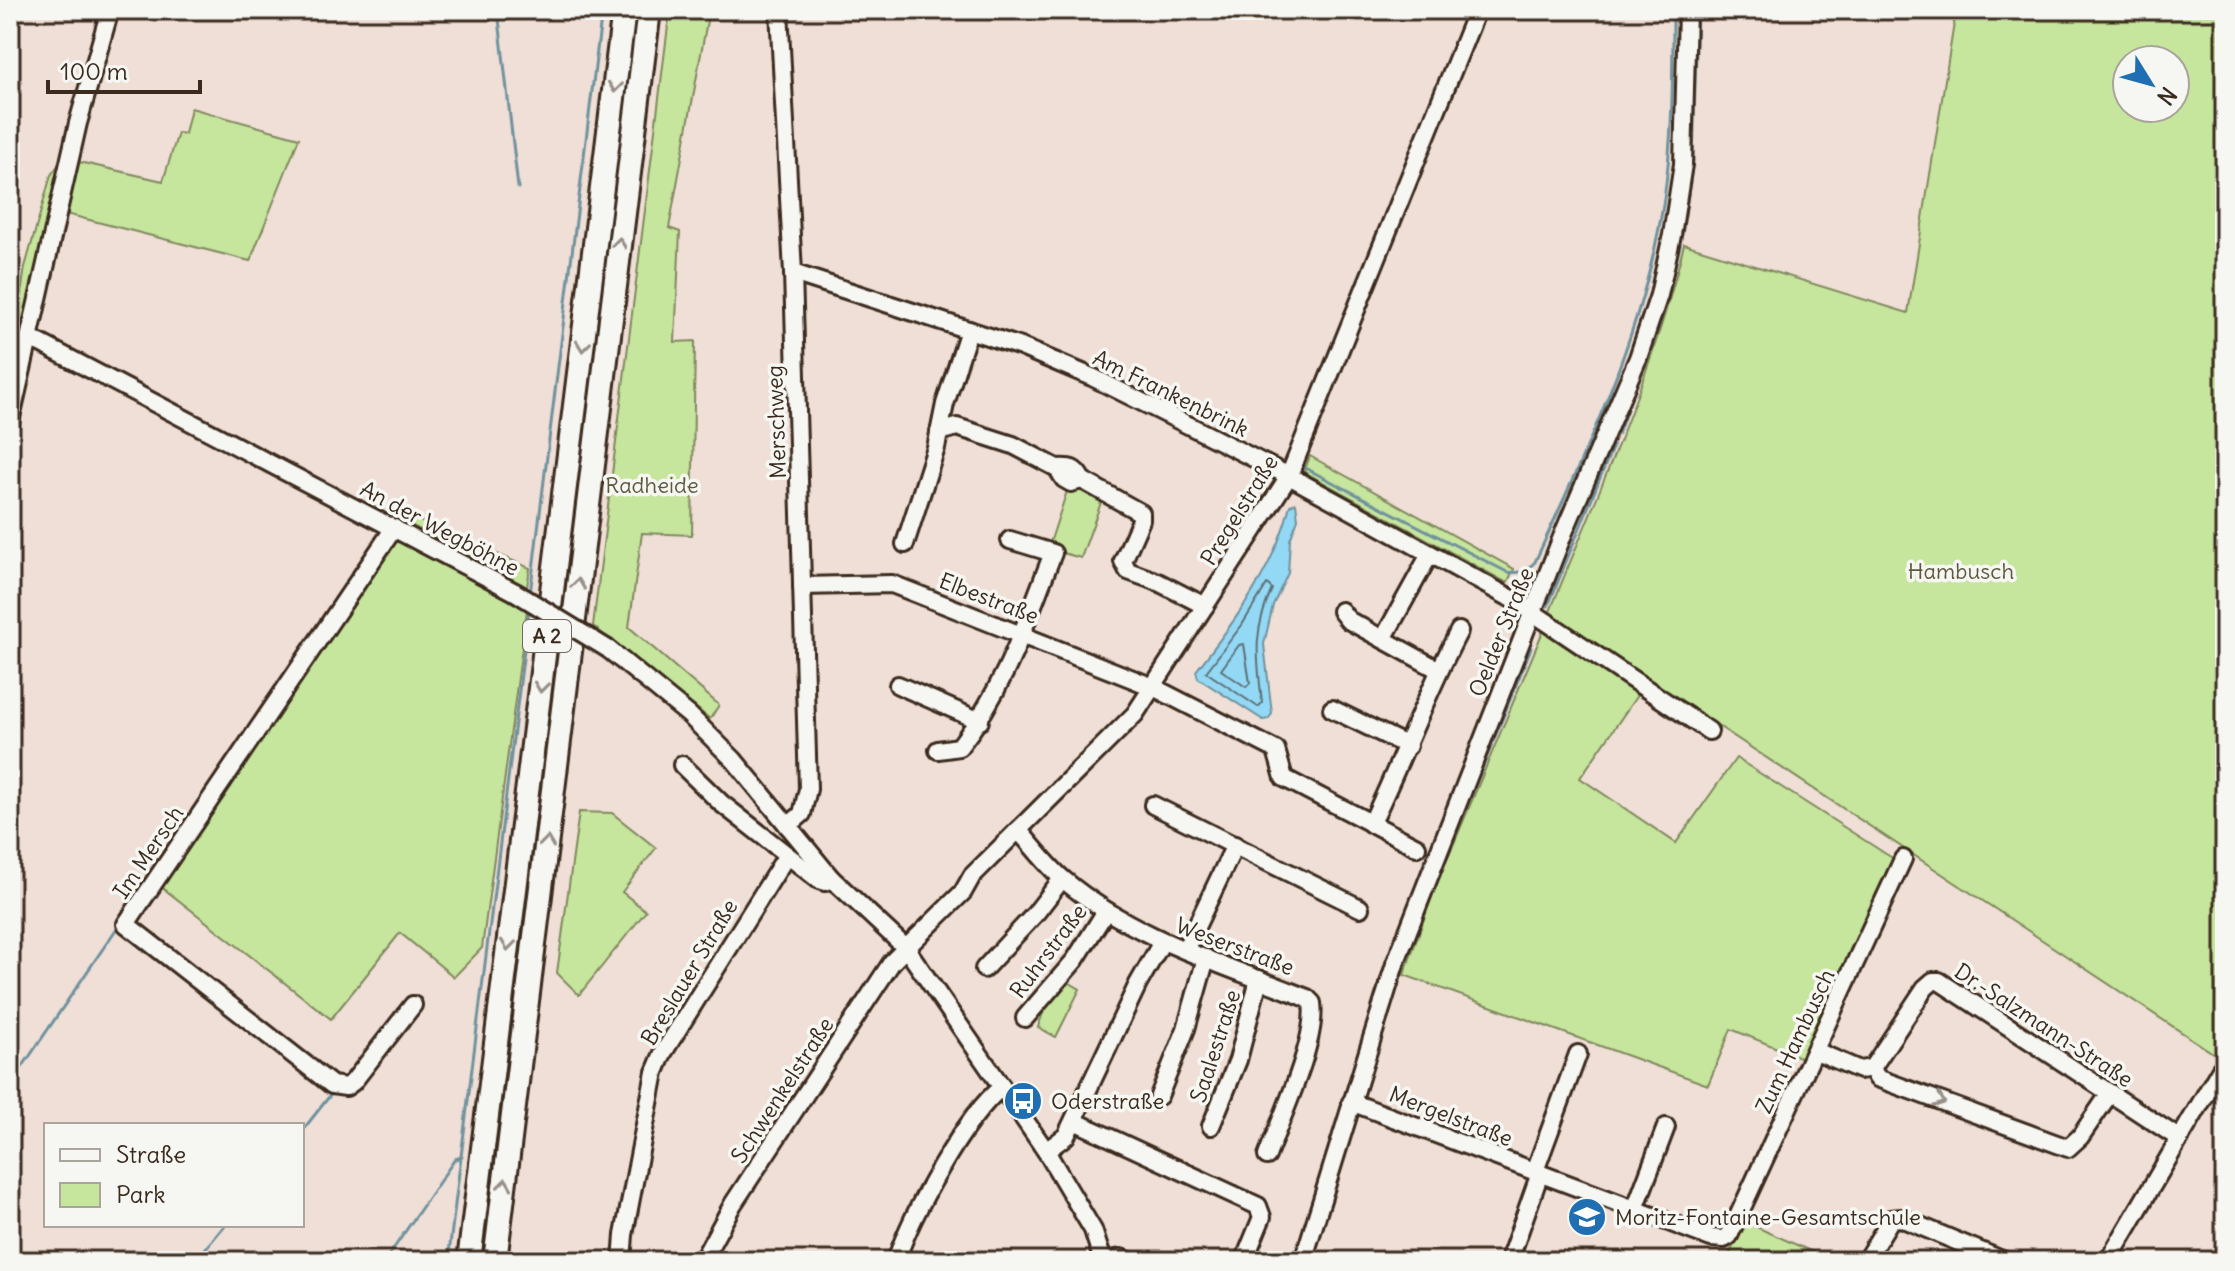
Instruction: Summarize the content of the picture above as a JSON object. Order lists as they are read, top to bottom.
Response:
{
  "streets": {
    "highway": ["A 2"],
    "street": [
      "Am Frankenbrink",
      "Merschweg",
      "Pregelstraße",
      "An der Wegböhne",
      "Elbestraße",
      "Oelder Straße",
      "Im Mersch",
      "Weserstraße",
      "Ruhrstraße",
      "Breslauer Straße",
      "Dr.-Salzmann-Straße",
      "Zum Hambusch",
      "Saalestraße",
      "Schwenkelstraße",
      "Mergelstraße"
    ]
  },
  "crossings": [
    ["Am Frankenbrink", "Merschweg"],
    ["Am Frankenbrink", "Pregelstraße"],
    ["Am Frankenbrink", "Oelder Straße"],
    ["Merschweg", "An der Wegböhne"],
    ["Merschweg", "Elbestraße"],
    ["Pregelstraße", "An der Wegböhne"],
    ["Pregelstraße", "Elbestraße"],
    ["Pregelstraße", "Weserstraße"],
    ["Pregelstraße", "Schwenkelstraße"],
    ["An der Wegböhne", "Im Mersch"],
    ["An der Wegböhne", "Breslauer Straße"],
    ["An der Wegböhne", "Schwenkelstraße"],
    ["Oelder Straße", "Mergelstraße"],
    ["Weserstraße", "Ruhrstraße"],
    ["Weserstraße", "Saalestraße"],
    ["Zum Hambusch", "Mergelstraße"]
  ],
  "parks": ["Radheide", "Hambusch"],
  "places": {
    "bus stop": ["Oderstraße"],
    "school or university": ["Moritz-Fontaine-Gesamtschule"]
  },
  "legend": ["Straße", "Park"],
  "scale_bar": "100 m",
  "north": "bottom right"
}
